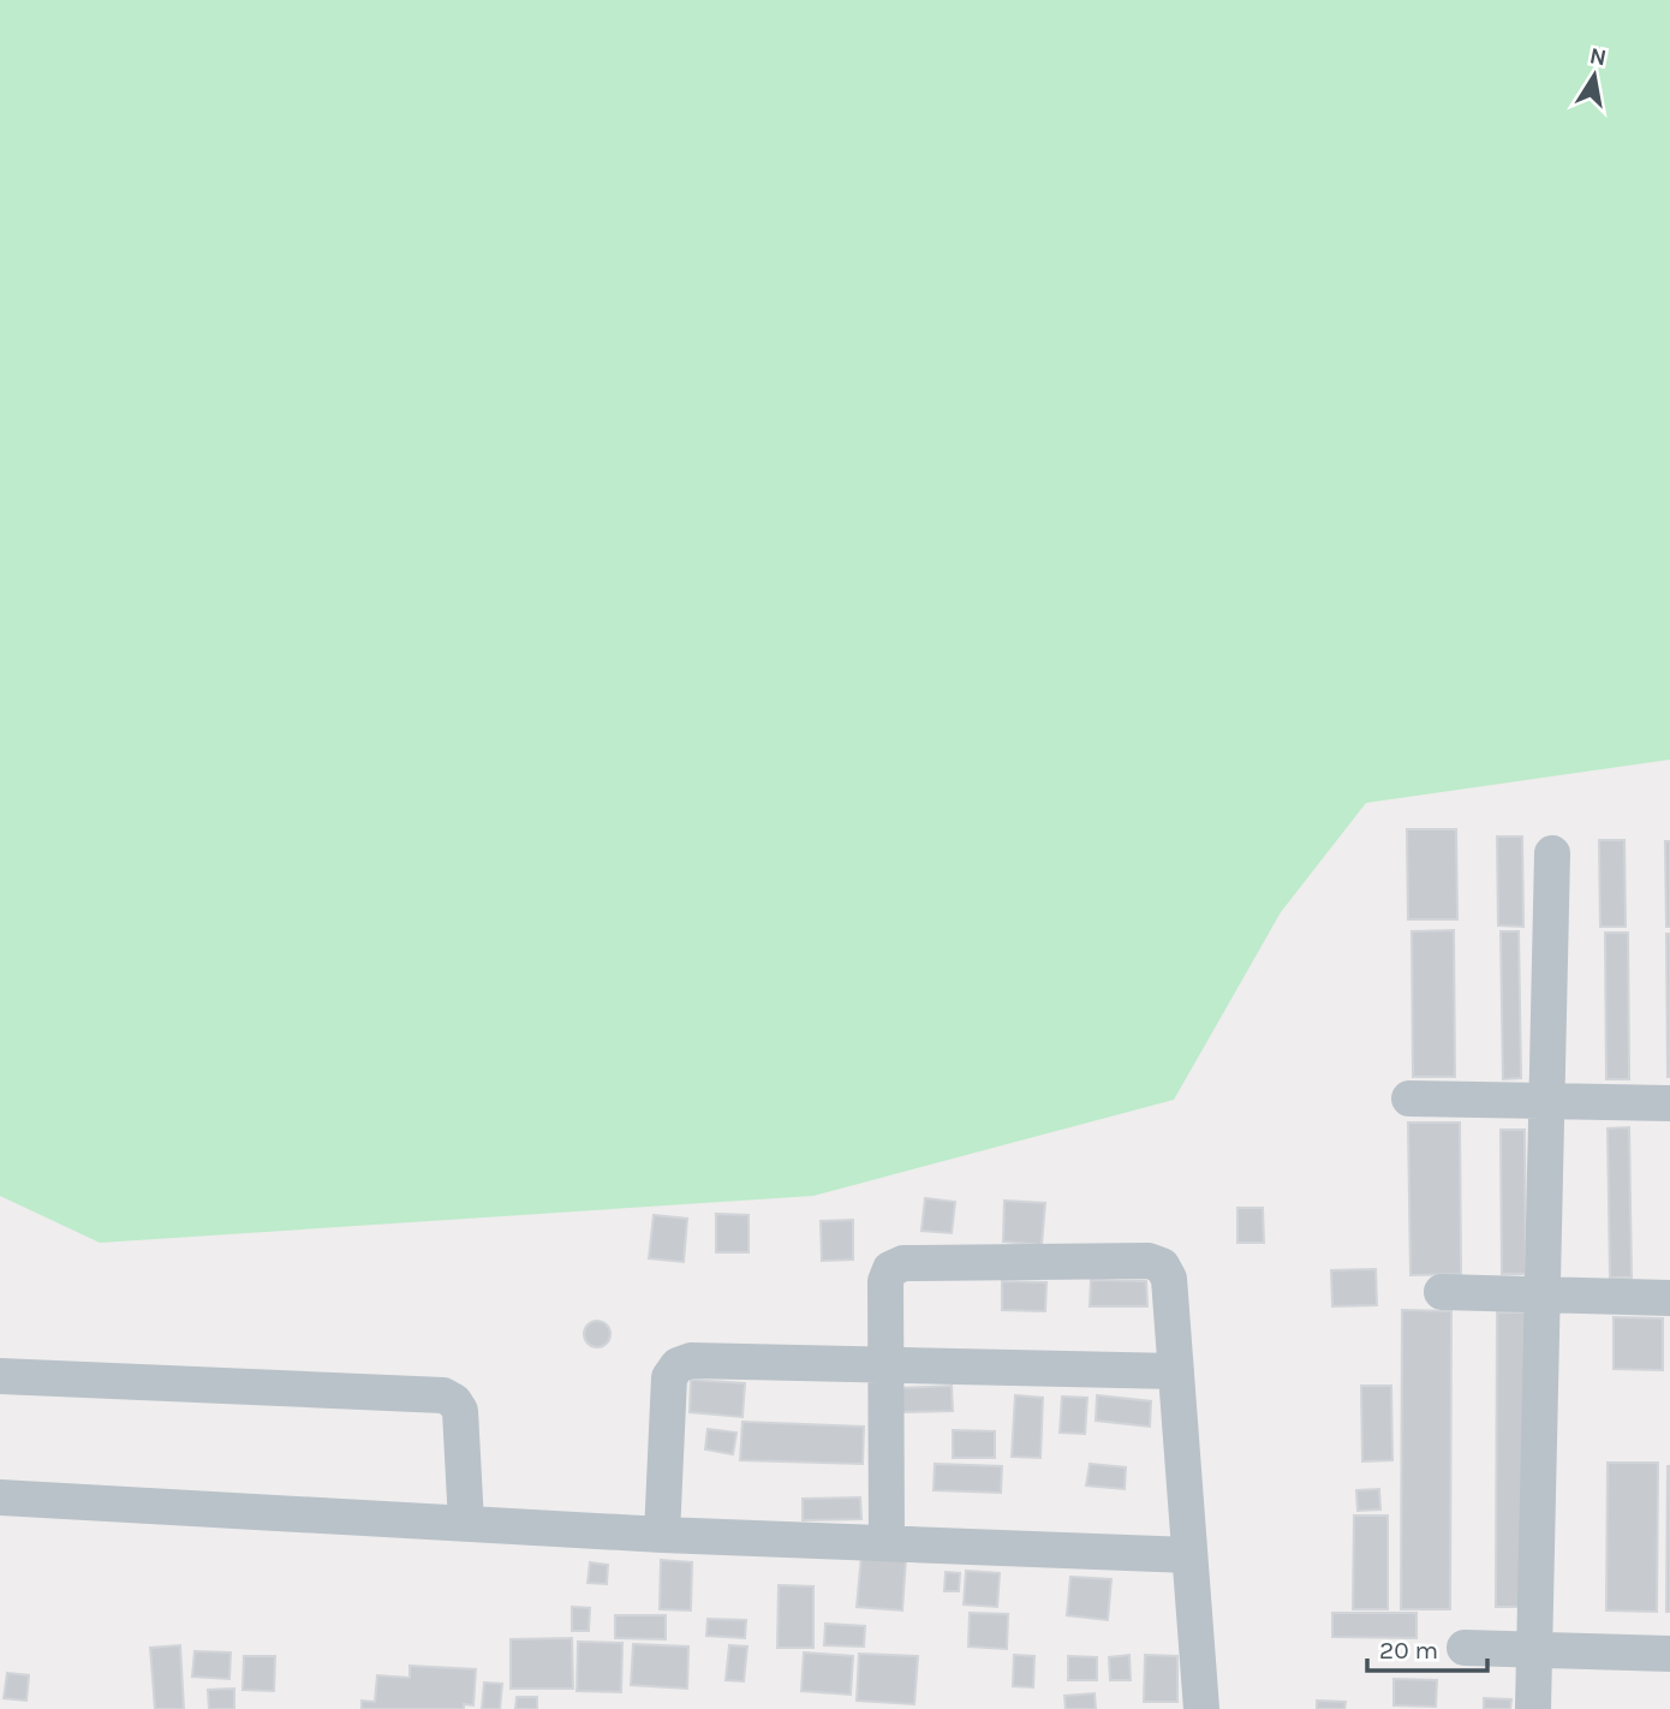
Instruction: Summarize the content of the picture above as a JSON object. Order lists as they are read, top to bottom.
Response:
{
  "scale_bar": "20 m",
  "north": "top"
}
